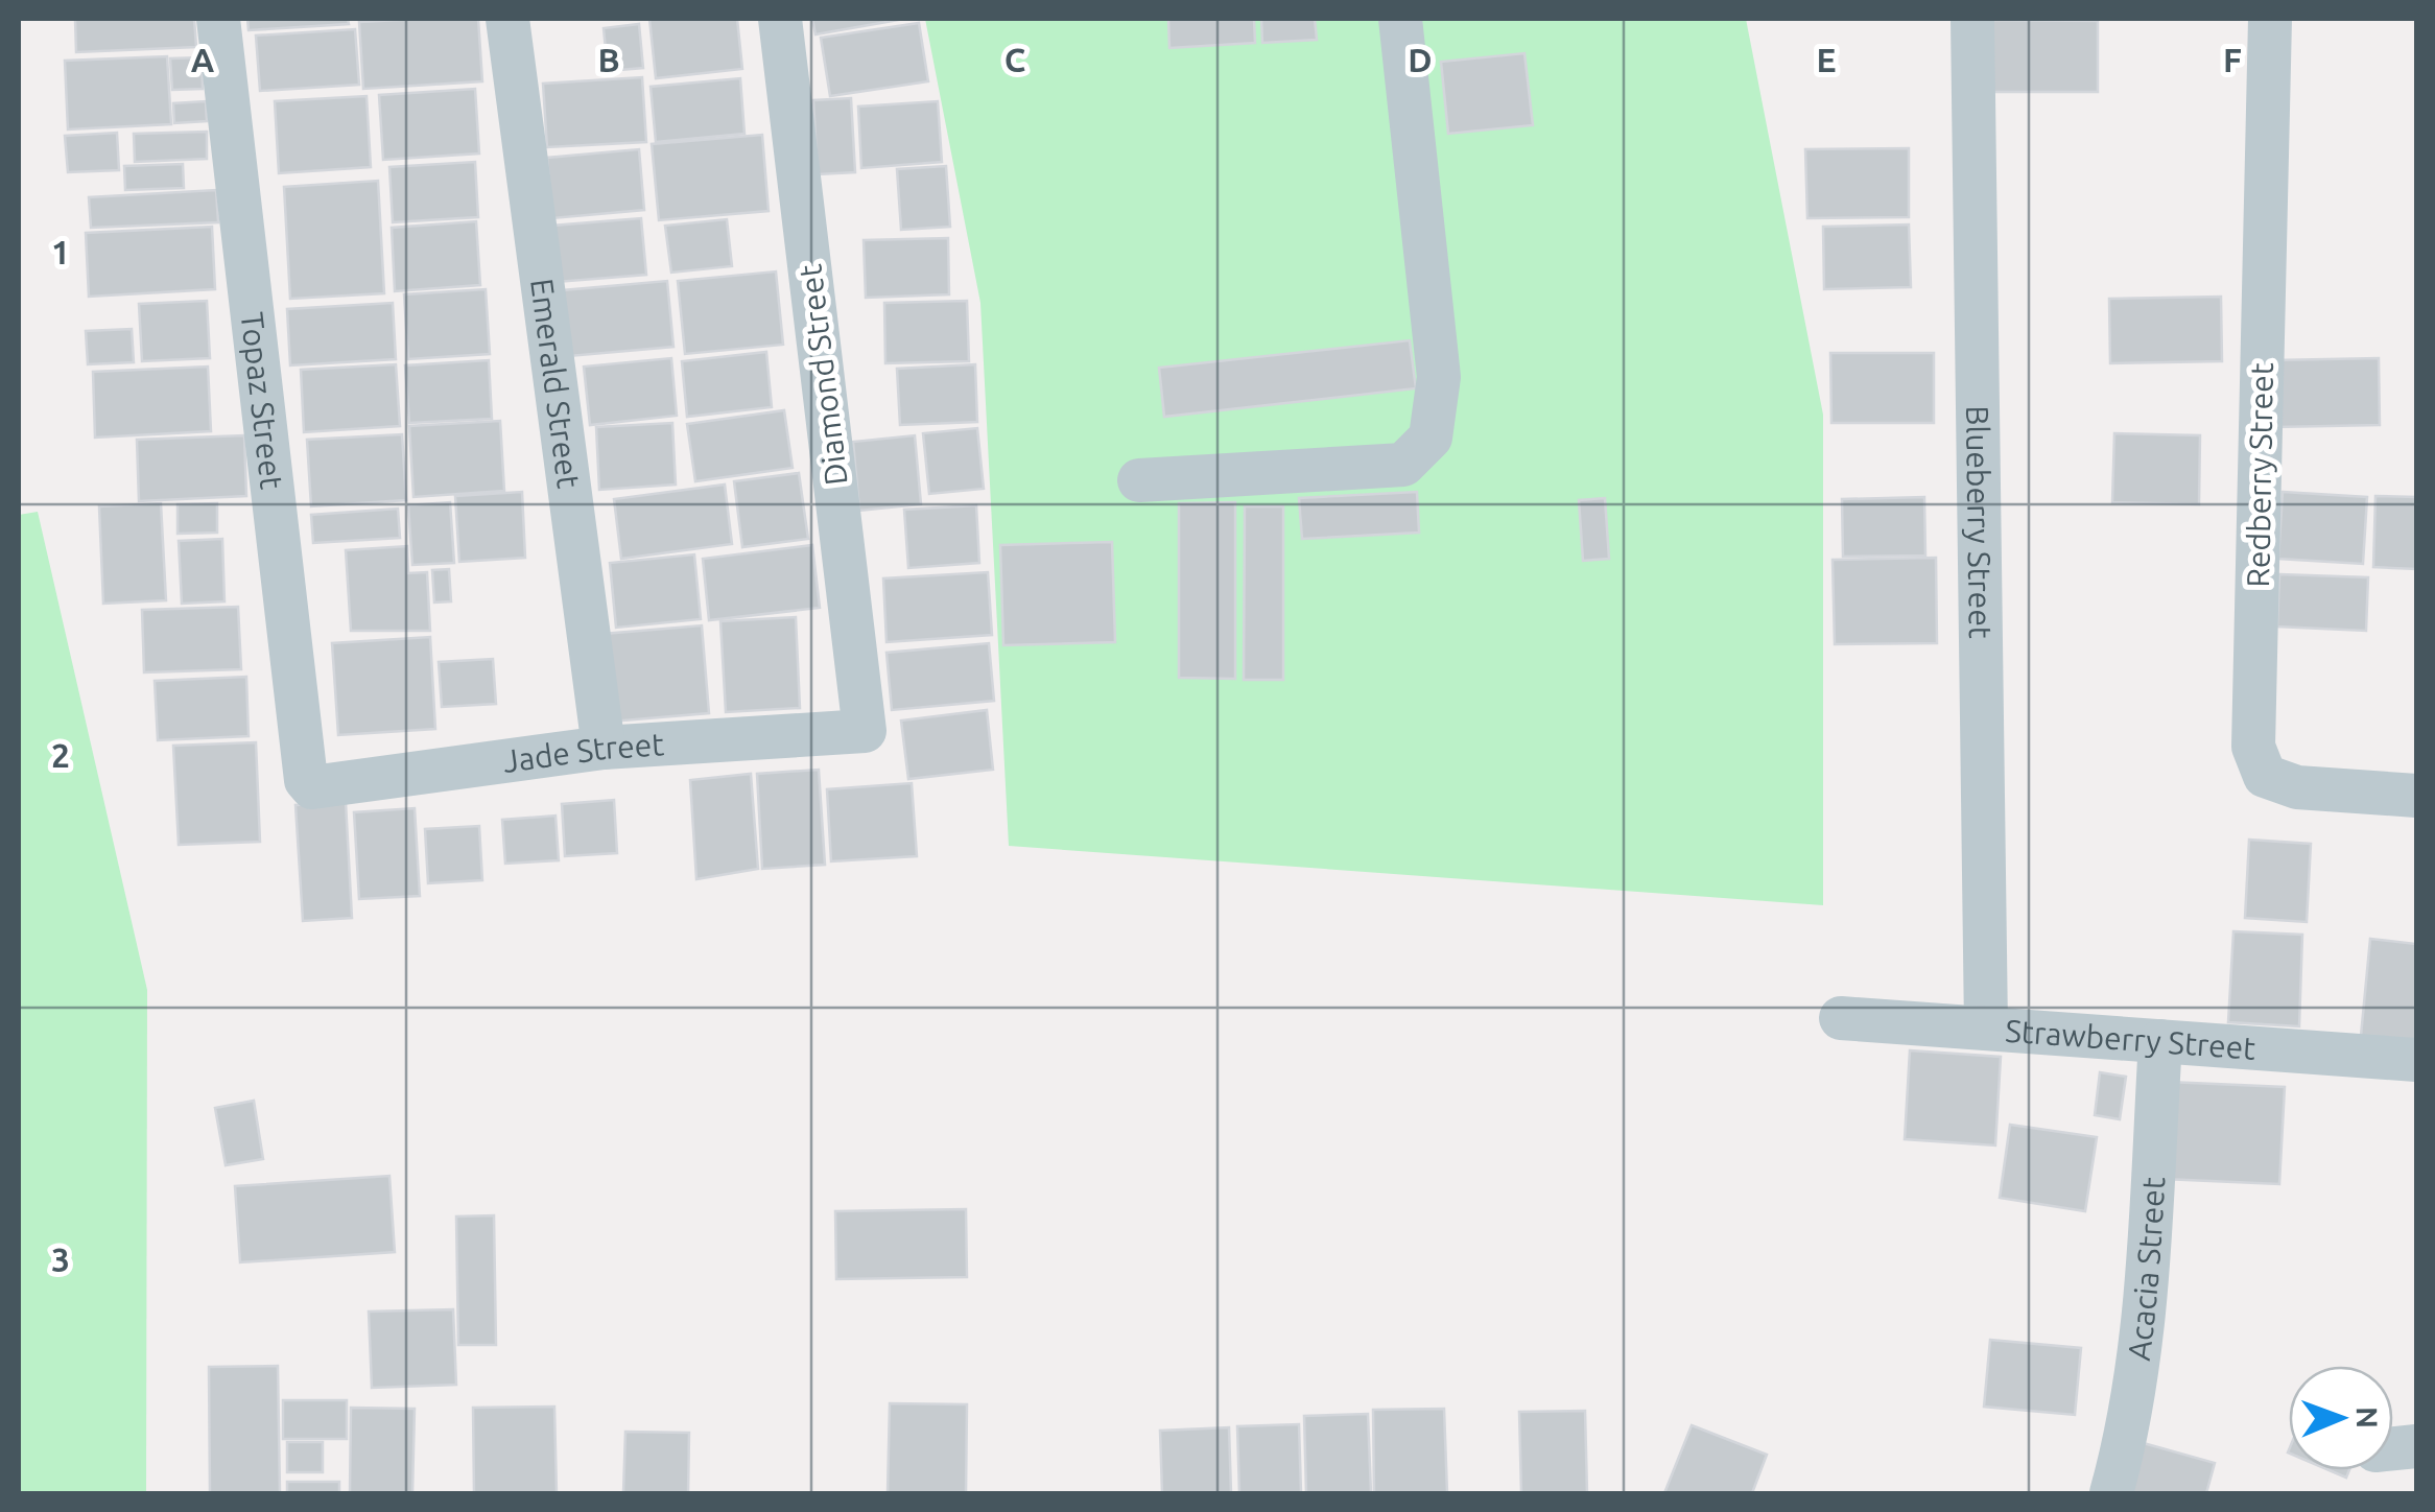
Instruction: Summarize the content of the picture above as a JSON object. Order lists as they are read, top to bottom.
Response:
{
  "streets": {
    "street": [
      "Diamond Street",
      "Emerald Street",
      "Topaz Street",
      "Redberry Street",
      "Blueberry Street",
      "Jade Street",
      "Strawberry Street",
      "Acacia Street"
    ]
  },
  "crossings": [
    ["Diamond Street", "Jade Street"],
    ["Emerald Street", "Jade Street"],
    ["Topaz Street", "Jade Street"],
    ["Blueberry Street", "Strawberry Street"],
    ["Strawberry Street", "Acacia Street"]
  ],
  "north": "right",
  "grid": {
    "columns": [
      "A",
      "B",
      "C",
      "D",
      "E",
      "F"
    ],
    "rows": ["1", "2", "3"]
  }
}
